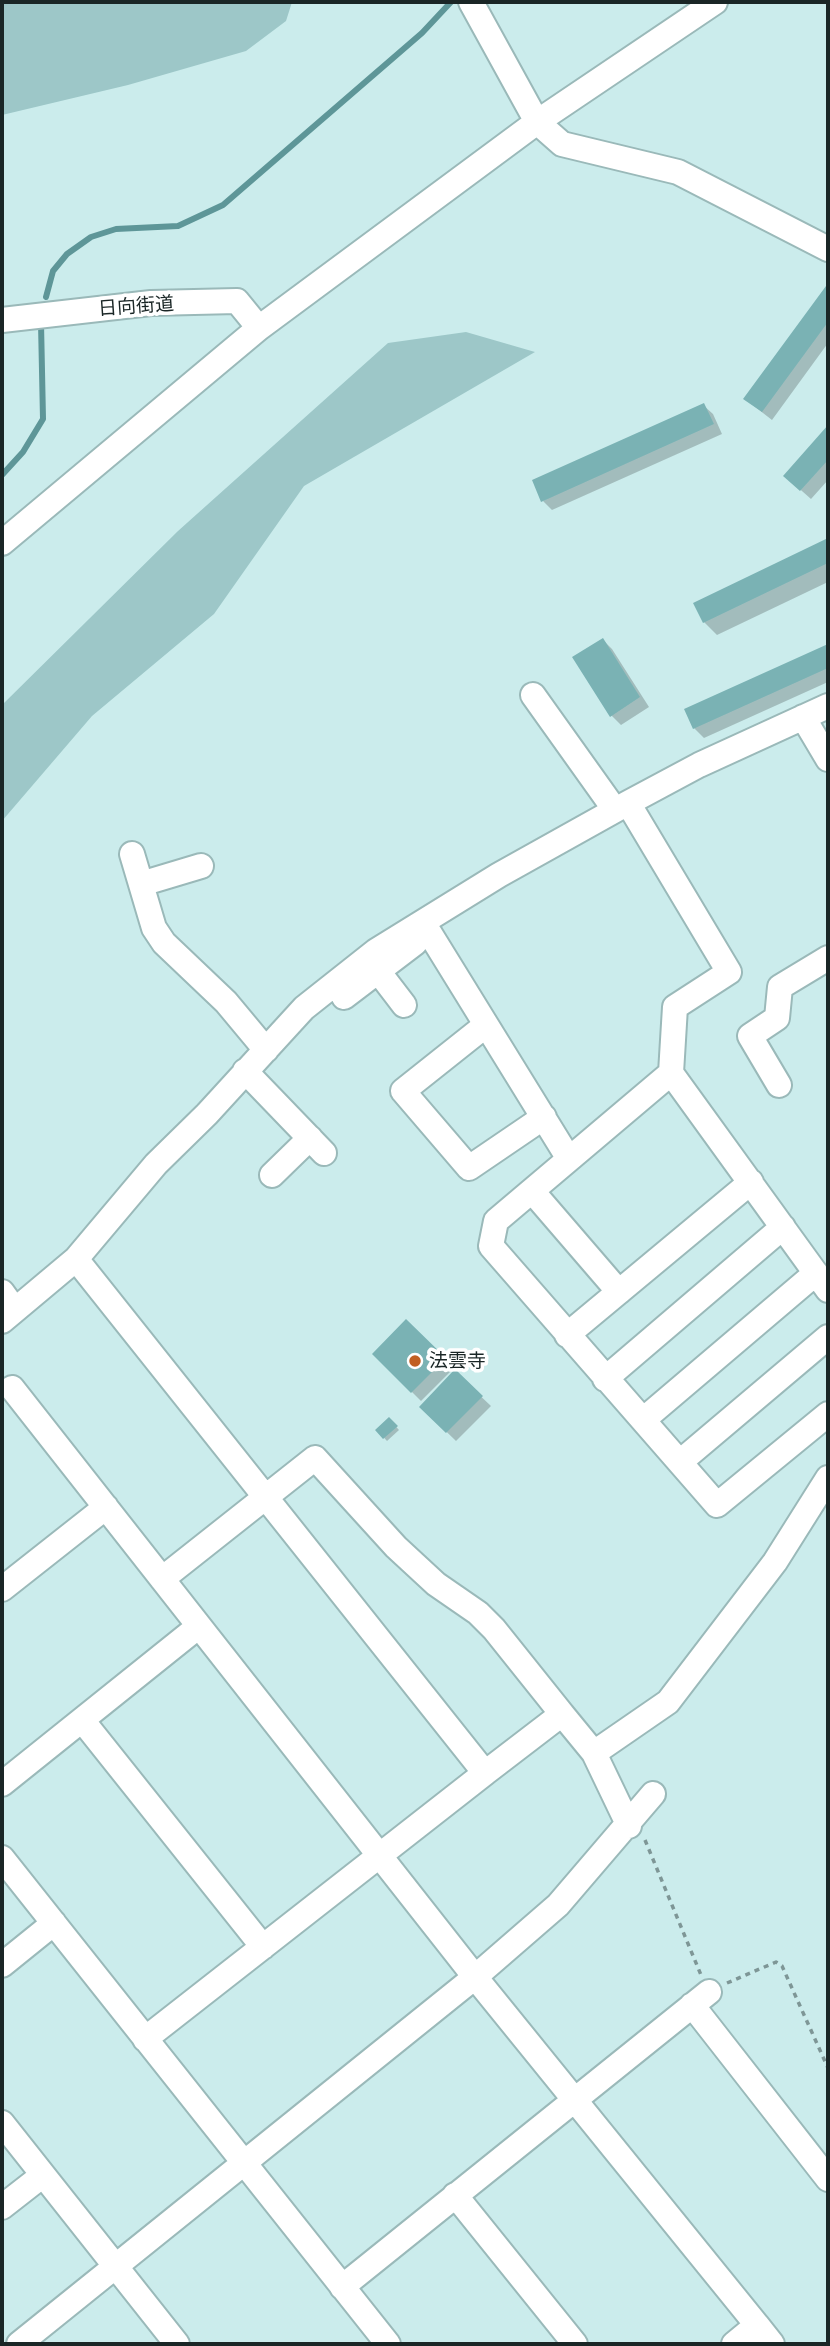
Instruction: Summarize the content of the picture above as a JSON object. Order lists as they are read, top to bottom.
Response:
{
  "streets": {
    "street": ["日向街道"]
  },
  "places": ["法雲寺"]
}
